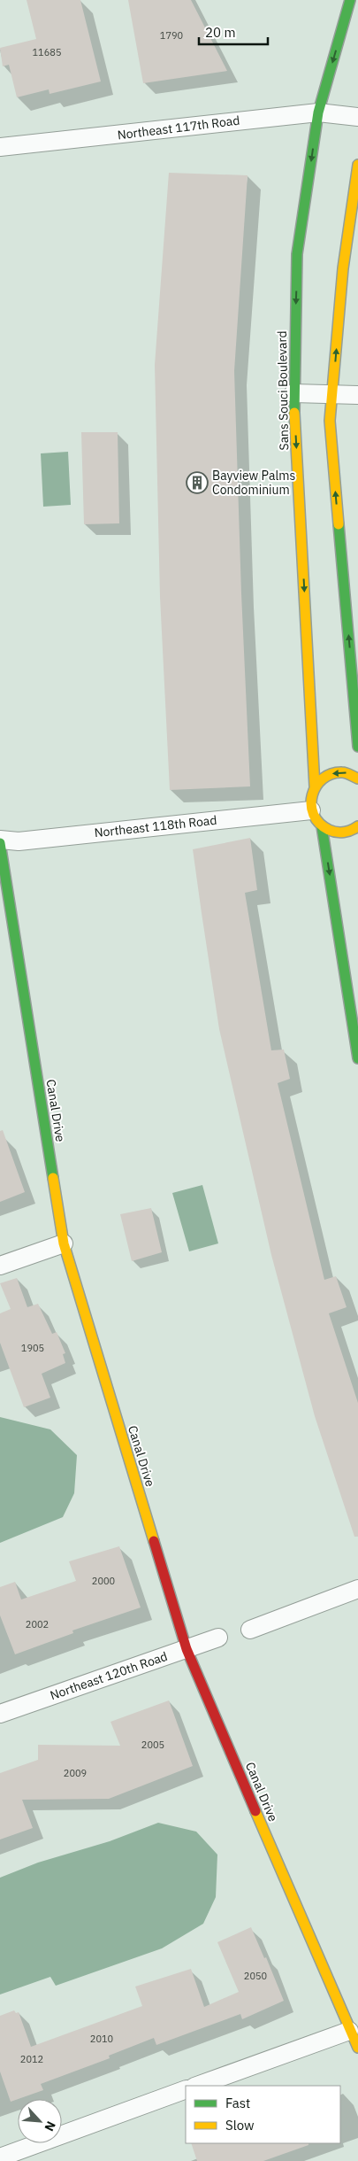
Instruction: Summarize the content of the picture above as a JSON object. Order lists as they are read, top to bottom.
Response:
{
  "streets": {
    "street": [
      "Northeast 117th Road",
      "Sans Souci Boulevard",
      "Northeast 118th Road",
      "Canal Drive",
      "Northeast 120th Road"
    ]
  },
  "crossings": [
    ["Northeast 117th Road", "Sans Souci Boulevard"],
    ["Sans Souci Boulevard", "Northeast 118th Road"],
    ["Northeast 118th Road", "Canal Drive"],
    ["Canal Drive", "Northeast 120th Road"]
  ],
  "places": {
    "building": ["Bayview Palms Condominium"]
  },
  "house_numbers": [
    "1790",
    "11685",
    "1905",
    "2000",
    "2002",
    "2005",
    "2009",
    "2050",
    "2010",
    "2012"
  ],
  "legend": ["Fast", "Slow"],
  "scale_bar": "20 m",
  "north": "bottom right"
}
